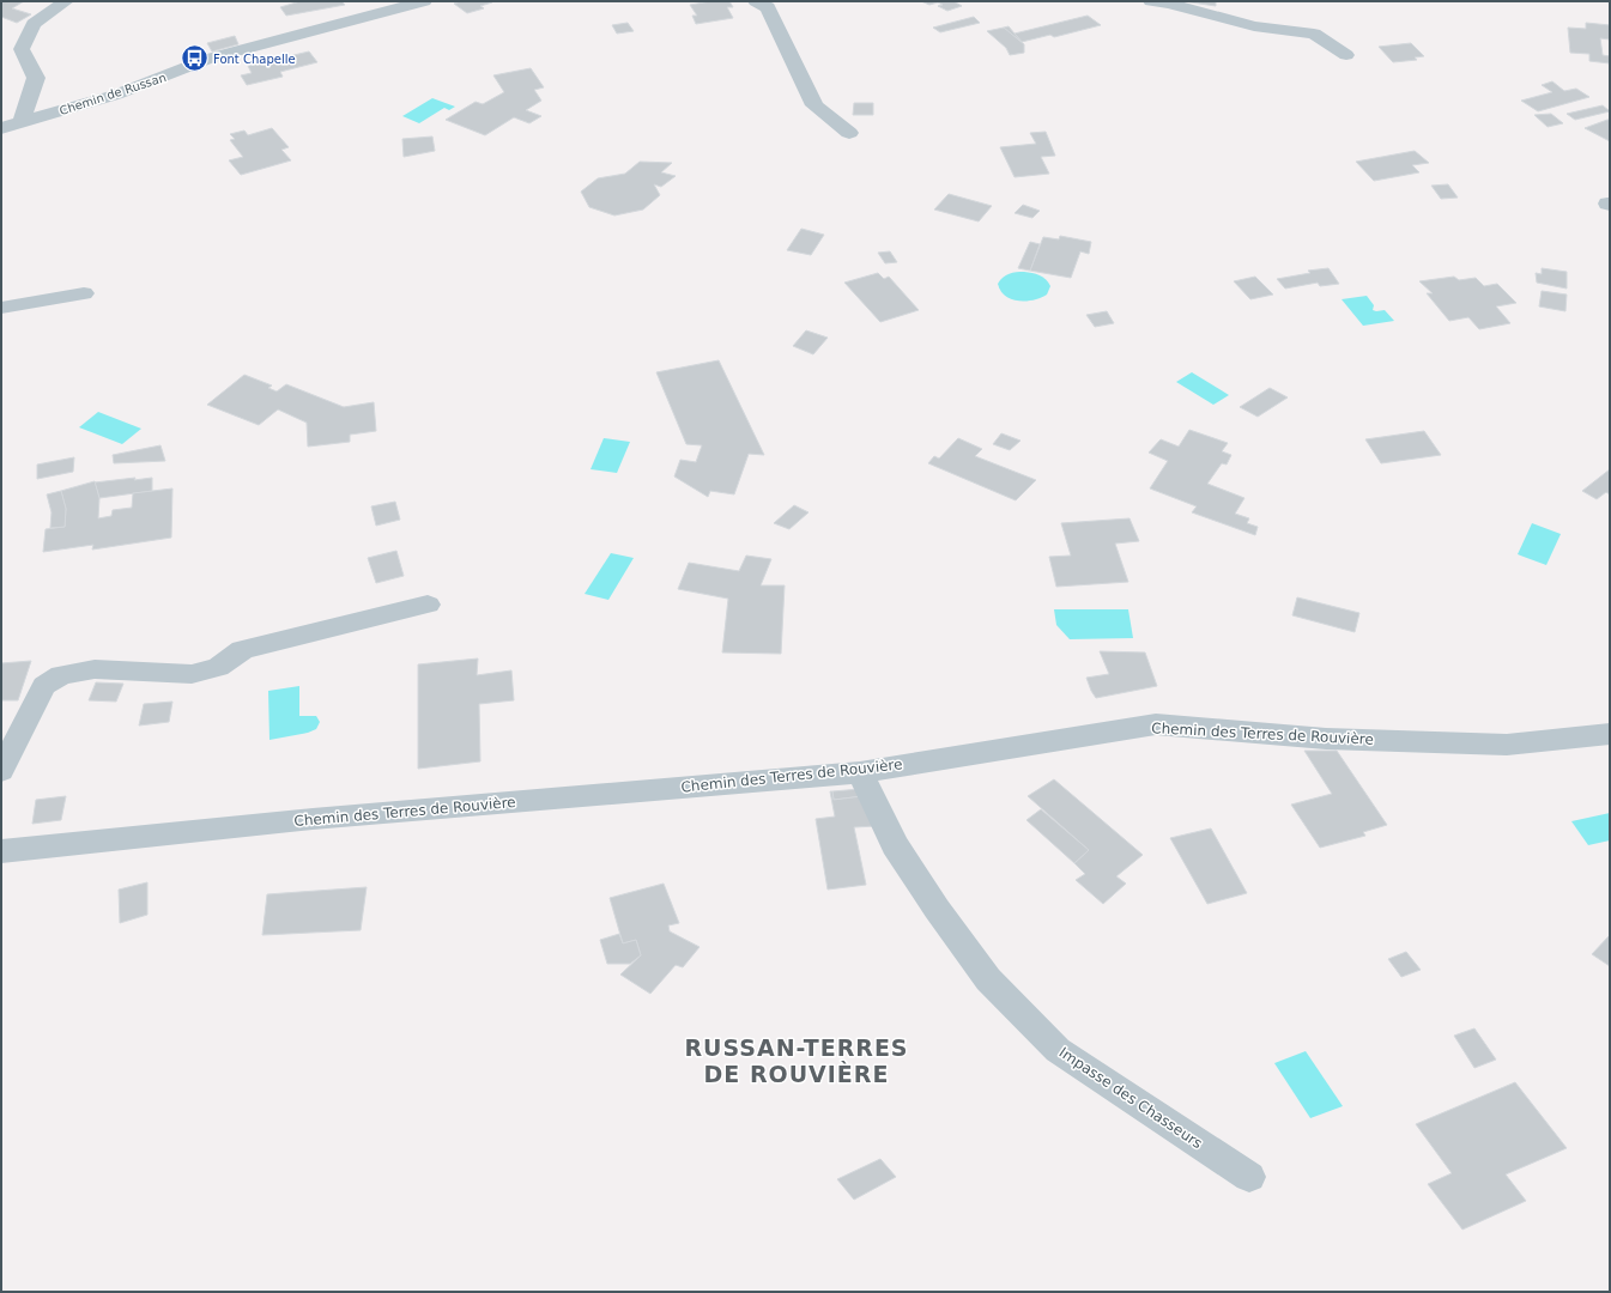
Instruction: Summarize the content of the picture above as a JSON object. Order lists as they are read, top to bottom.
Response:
{
  "streets": {
    "street": ["Chemin de Russan", "Chemin des Terres de Rouvière", "Impasse des Chasseurs"]
  },
  "crossings": [
    ["Chemin des Terres de Rouvière", "Impasse des Chasseurs"]
  ],
  "districts": ["RUSSAN-TERRES DE ROUVIÈRE"],
  "places": {
    "bus stop": ["Font Chapelle"]
  }
}
